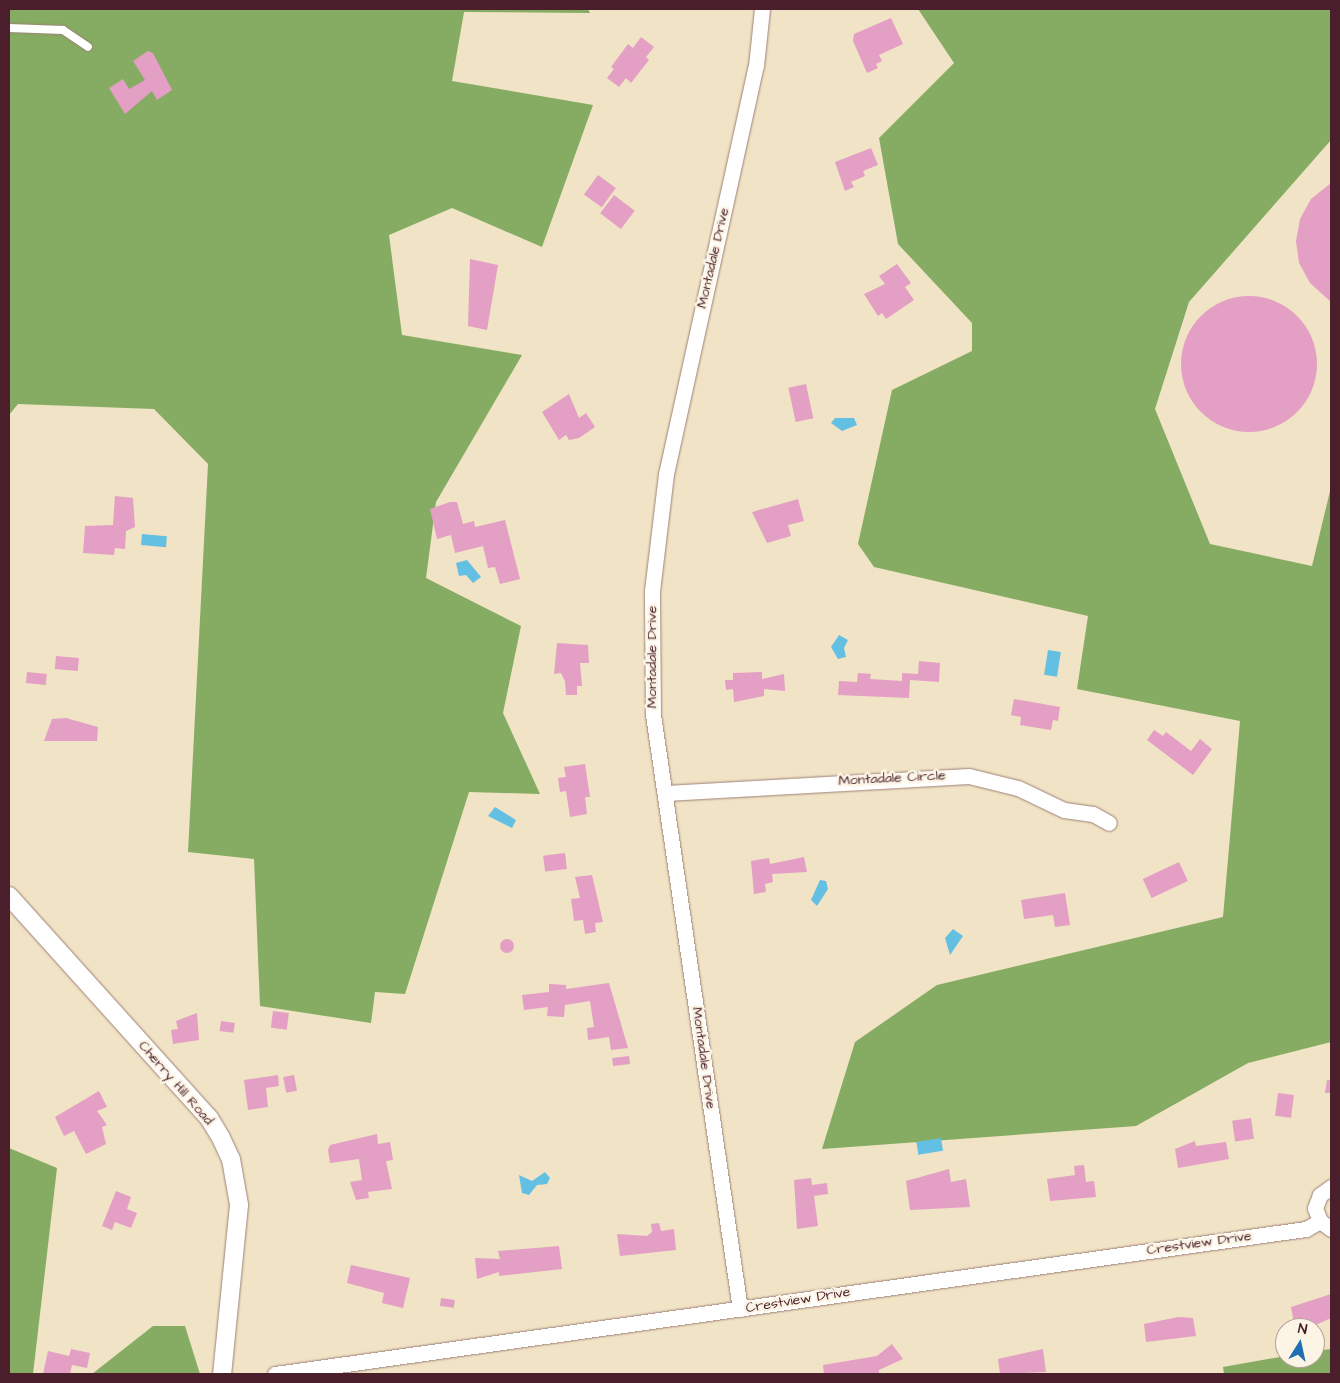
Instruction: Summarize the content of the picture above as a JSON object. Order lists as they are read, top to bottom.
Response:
{
  "streets": {
    "street": [
      "Montadale Drive",
      "Montadale Circle",
      "Cherry Hill Road",
      "Crestview Drive"
    ]
  },
  "crossings": [
    ["Montadale Drive", "Montadale Circle"],
    ["Montadale Drive", "Crestview Drive"]
  ],
  "north": "top"
}
